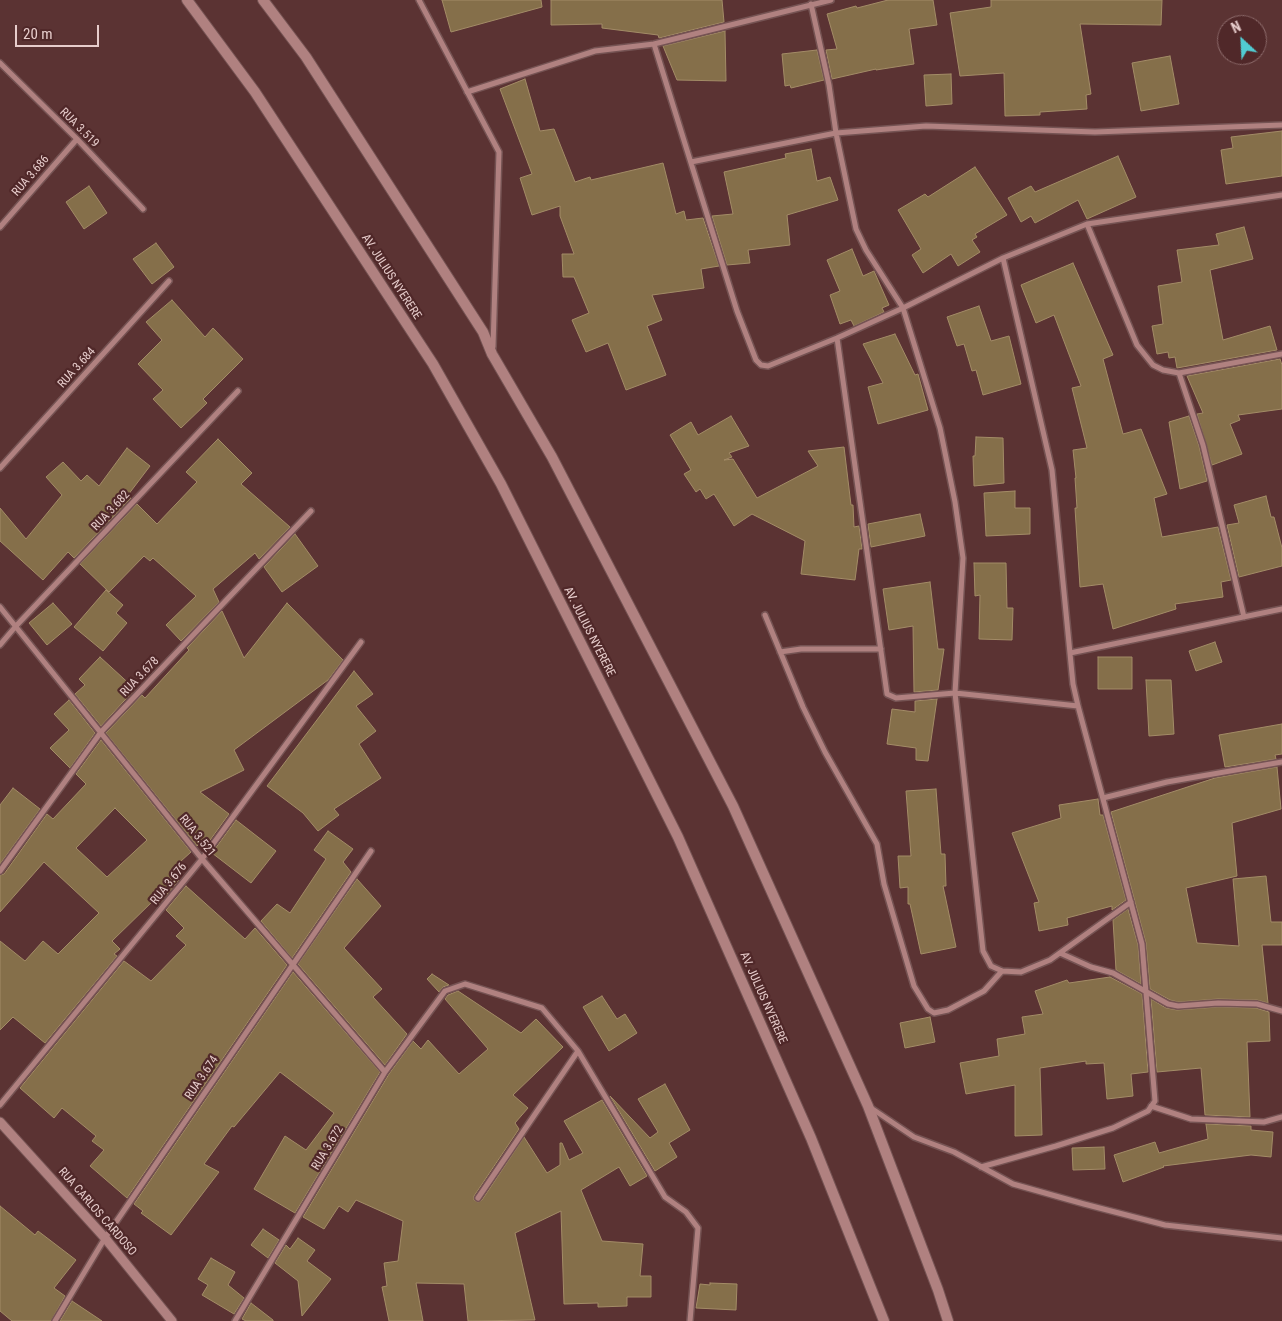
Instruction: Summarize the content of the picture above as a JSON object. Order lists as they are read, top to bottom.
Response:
{
  "streets": {
    "main road": ["AV. JULIUS NYERERE"],
    "street": [
      "RUA 3.519",
      "RUA 3.686",
      "RUA 3.684",
      "RUA 3.682",
      "RUA 3.678",
      "RUA 3.521",
      "RUA 3.676",
      "RUA 3.674",
      "RUA 3.672",
      "RUA CARLOS CARDOSO"
    ]
  },
  "crossings": [
    ["RUA 3.519", "RUA 3.686"],
    ["RUA 3.682", "RUA 3.521"],
    ["RUA 3.678", "RUA 3.521"],
    ["RUA 3.521", "RUA 3.676"],
    ["RUA 3.521", "RUA 3.674"],
    ["RUA 3.521", "RUA 3.672"],
    ["RUA 3.674", "RUA CARLOS CARDOSO"]
  ],
  "scale_bar": "20 m",
  "north": "top left"
}
